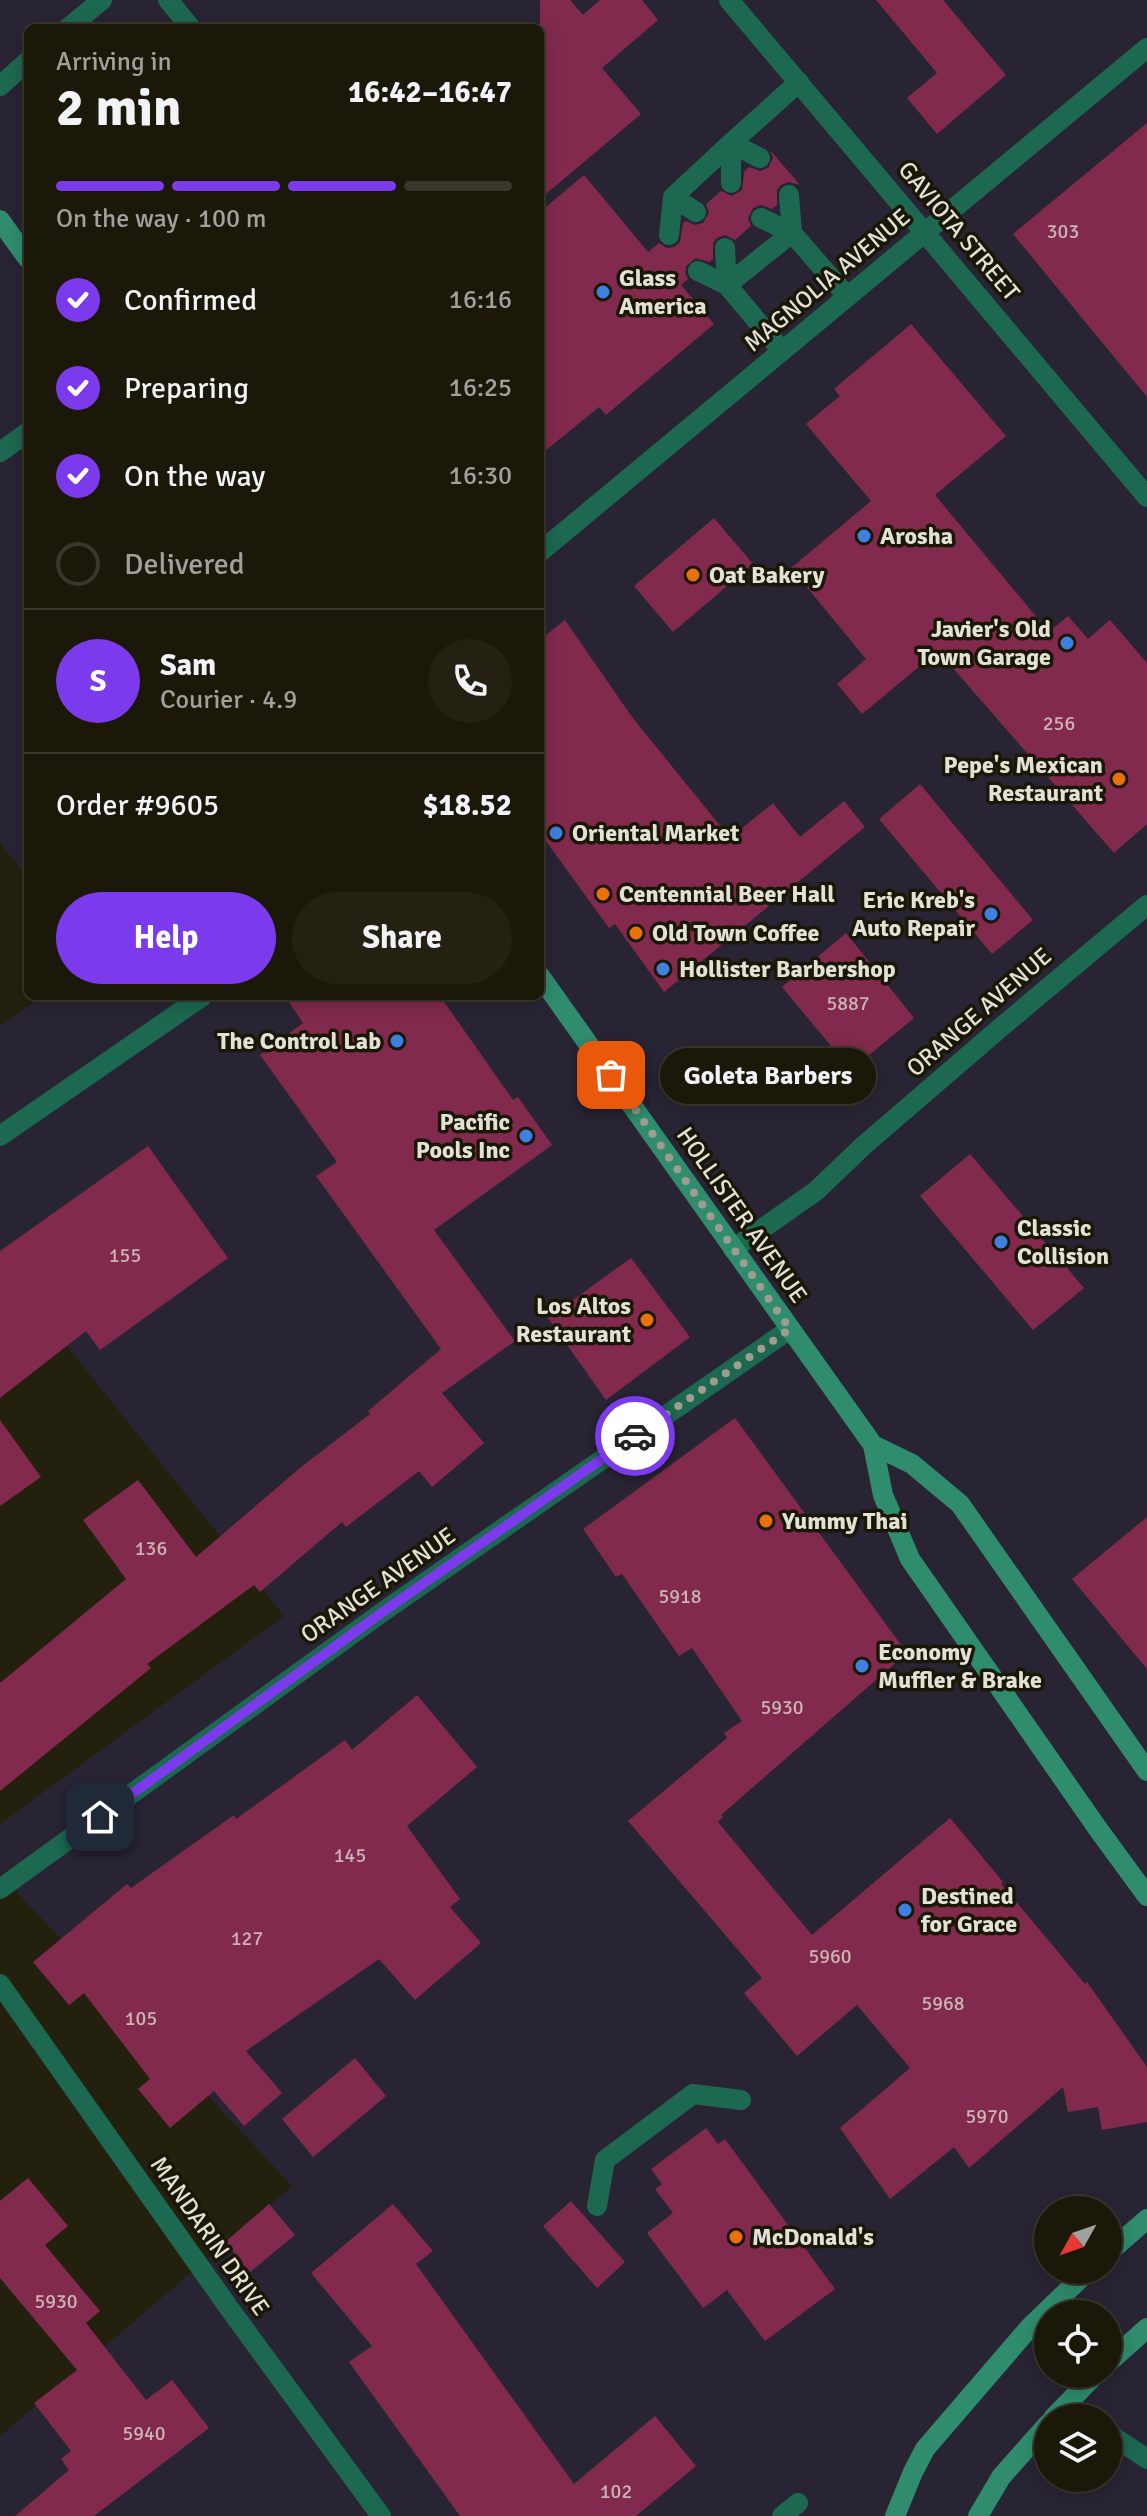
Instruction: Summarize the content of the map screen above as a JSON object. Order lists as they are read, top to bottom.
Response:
{
  "streets": {
    "main road": ["HOLLISTER AVENUE"],
    "street": [
      "GAVIOTA STREET",
      "MAGNOLIA AVENUE",
      "ORANGE AVENUE",
      "MANDARIN DRIVE"
    ]
  },
  "crossings": [
    ["GAVIOTA STREET", "MAGNOLIA AVENUE"],
    ["ORANGE AVENUE", "HOLLISTER AVENUE"]
  ],
  "places": [
    "Glass America",
    "Arosha",
    "Oat Bakery",
    "Javier's Old Town Garage",
    "Pepe's Mexican Restaurant",
    "Oriental Market",
    "Centennial Beer Hall",
    "Eric Kreb's Auto Repair",
    "Old Town Coffee",
    "Hollister Barbershop",
    "The Control Lab",
    "Goleta Barbers",
    "Pacific Pools Inc",
    "Classic Collision",
    "Los Altos Restaurant",
    "Yummy Thai",
    "Economy Muffler & Brake",
    "Destined for Grace",
    "McDonald's"
  ],
  "house_numbers": [
    "303",
    "256",
    "5887",
    "155",
    "136",
    "5918",
    "5930",
    "145",
    "127",
    "5960",
    "5968",
    "105",
    "5970",
    "5930",
    "5940",
    "102"
  ],
  "north": "bottom left",
  "page": {
    "heading": ["2 min", "Arriving in", "16:42–16:47"],
    "panel": [
      "Sam",
      "Courier · 4.9",
      "Order #9605",
      "$18.52"
    ],
    "bar": "On the way · 100 m",
    "list": [
      ["Confirmed", "16:16"],
      ["Preparing", "16:25"],
      ["On the way", "16:30"],
      "Delivered"
    ],
    "round": "S",
    "buttons": ["Help", "Share"],
    "bubble": "Goleta Barbers"
  }
}
